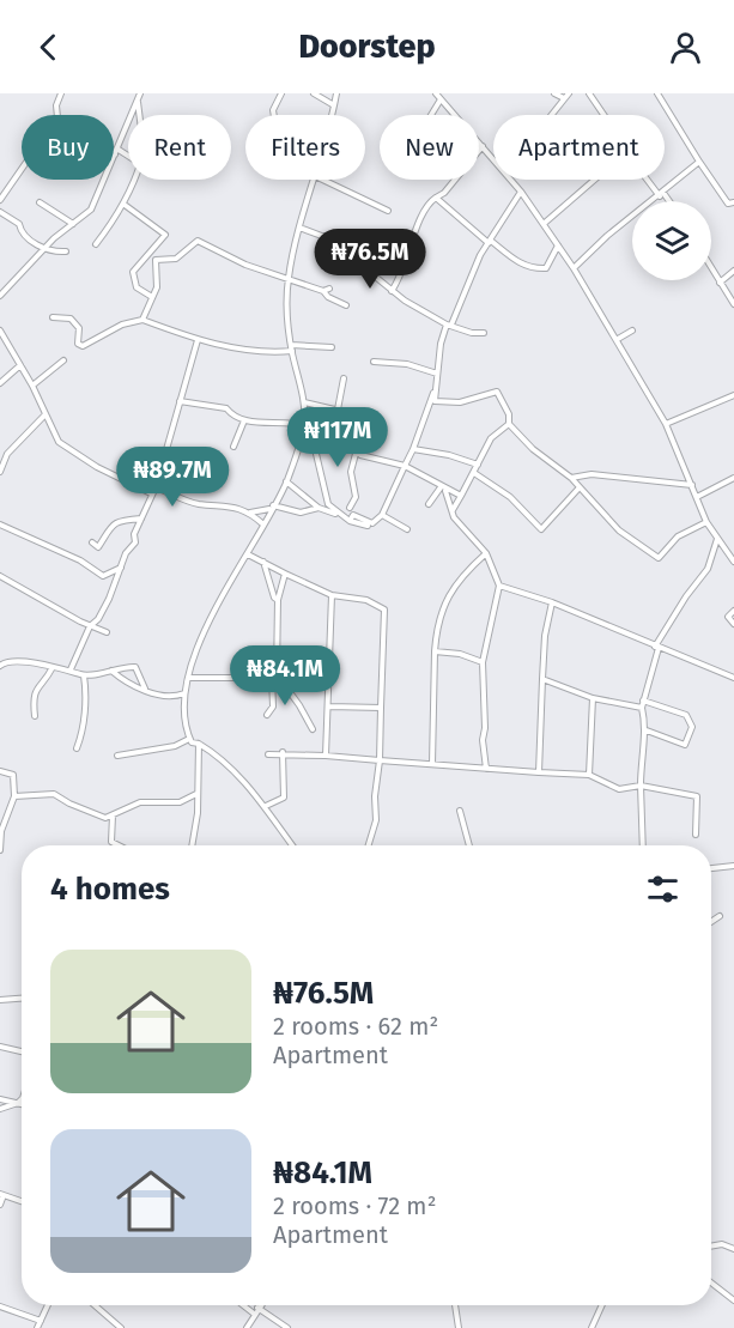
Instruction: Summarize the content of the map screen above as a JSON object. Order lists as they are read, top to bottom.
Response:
{
  "page": {
    "header": "Doorstep",
    "chip": [
      "Buy",
      "Rent",
      "Filters",
      "New",
      "Apartment"
    ],
    "price": [
      "₦76.5M",
      "₦117M",
      "₦89.7M",
      "₦84.1M"
    ],
    "heading": "4 homes",
    "list": [
      {
        "name": "₦76.5M",
        "note": "2 rooms · 62 m² · Apartment"
      },
      {
        "name": "₦84.1M",
        "note": "2 rooms · 72 m² · Apartment"
      }
    ]
  }
}
